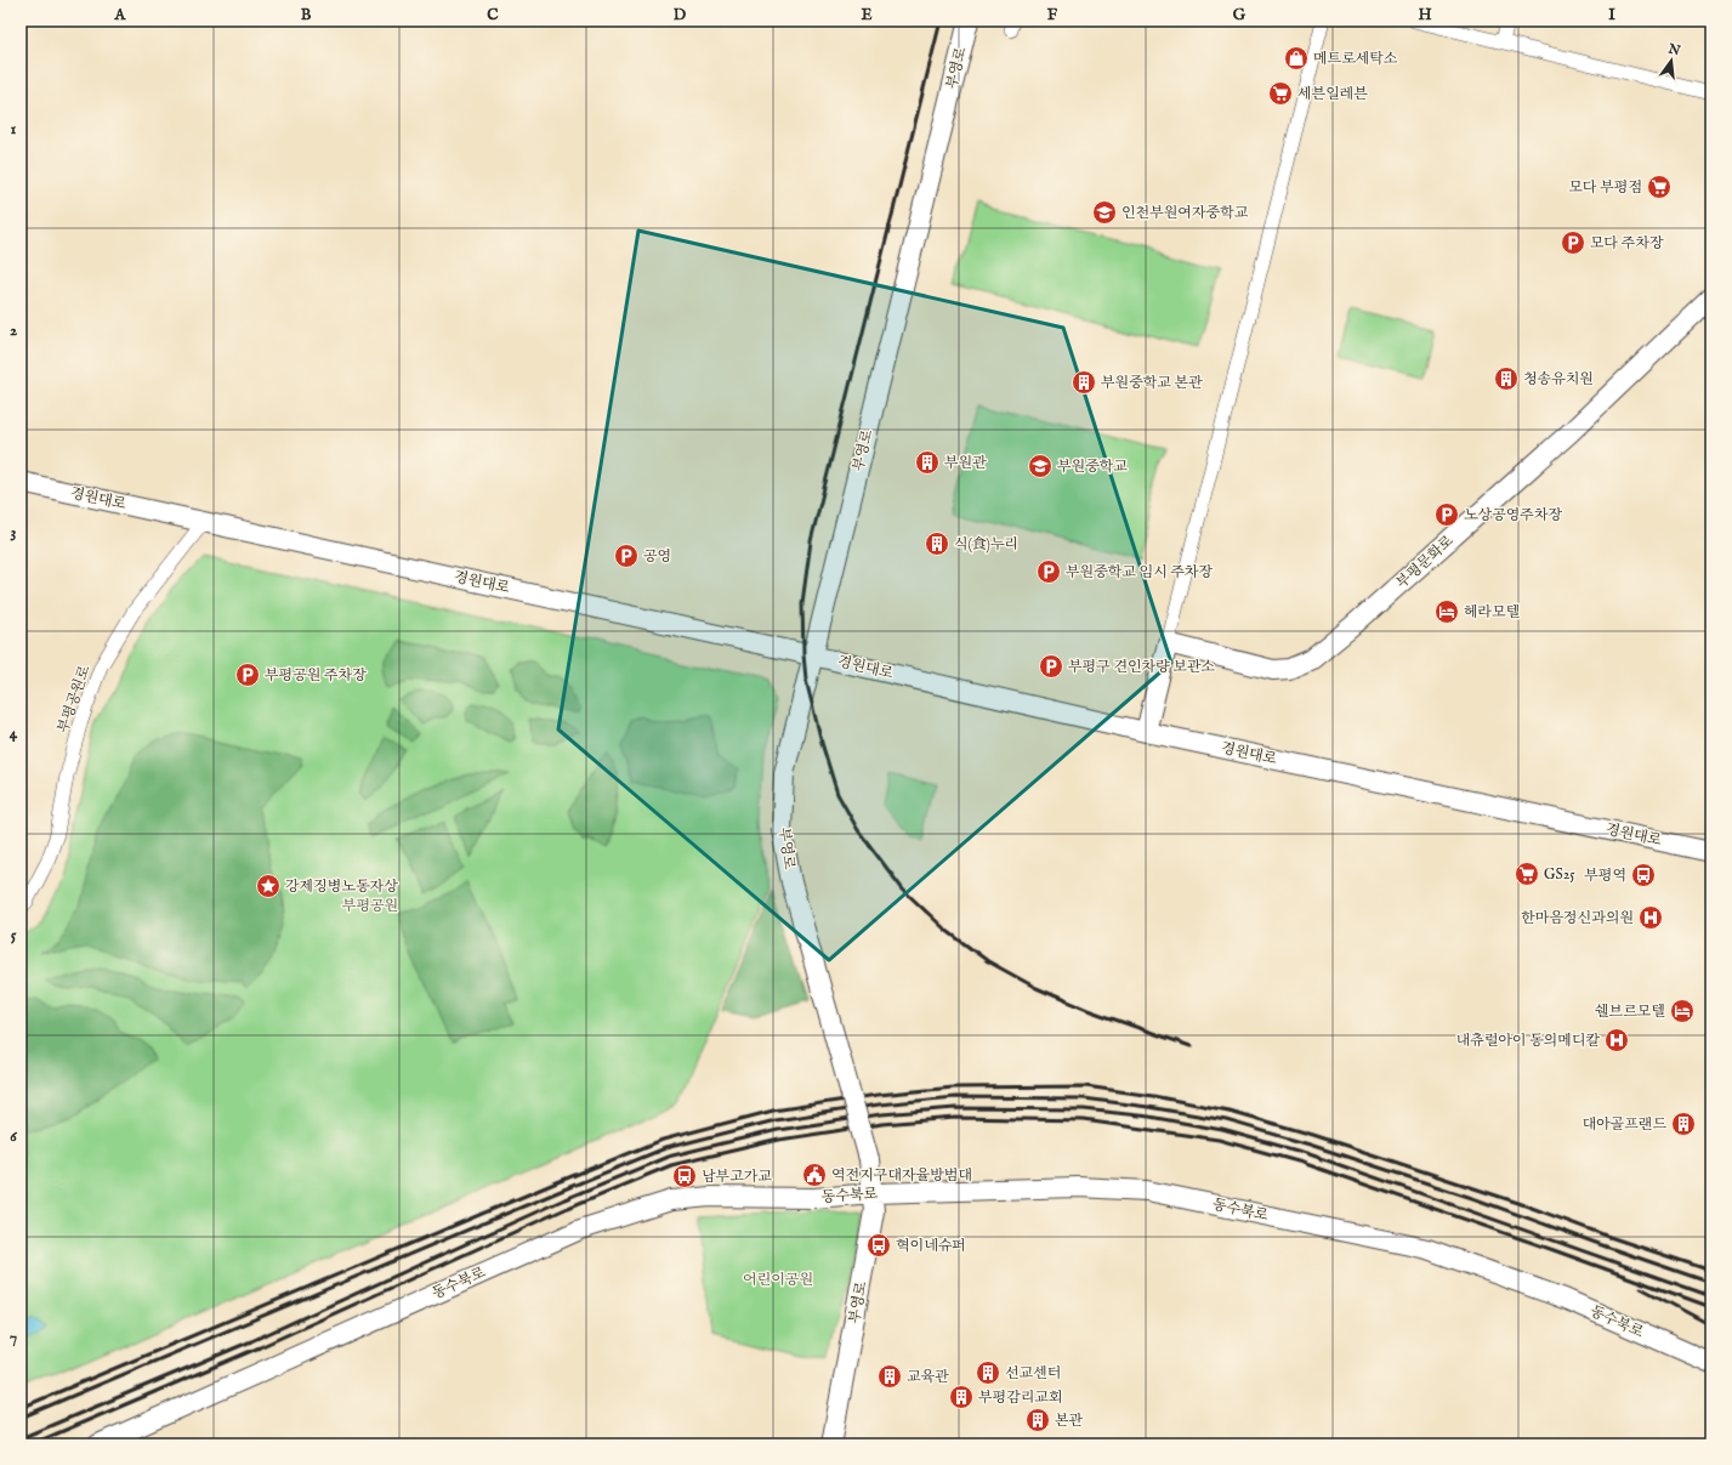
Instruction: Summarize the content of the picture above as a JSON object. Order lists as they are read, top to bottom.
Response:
{
  "streets": {
    "street": [
      "부영로",
      "경원대로",
      "부평문화로",
      "부평공원로",
      "동수북로"
    ]
  },
  "crossings": [
    ["부영로", "경원대로"],
    ["부영로", "동수북로"],
    ["경원대로", "부평공원로"]
  ],
  "parks": ["부평공원", "어린이공원"],
  "places": {
    "shop": ["메트로세탁소"],
    "supermarket": ["세븐일레븐", "모다 부평점", "GS25"],
    "school or university": ["인천부원여자중학교", "부원중학교"],
    "parking": [
      "모다 주차장",
      "노상공영주차장",
      "공영",
      "부원중학교 임시 주차장",
      "부평구 견인차량 보관소",
      "부평공원 주차장"
    ],
    "building": [
      "청송유치원",
      "부원중학교 본관",
      "부원관",
      "식(食)누리",
      "대아골프랜드",
      "선교센터",
      "교육관",
      "부평감리교회",
      "본관"
    ],
    "hotel": ["헤라모텔", "쉘브르모텔"],
    "bus stop": ["부평역", "남부고가교", "혁이네슈퍼"],
    "place": ["강제징병노동자상"],
    "hospital": ["한마음정신과의원", "내츄럴아이 동의메디칼"],
    "public building": ["역전지구대자율방범대"]
  },
  "north": "top",
  "grid": {
    "columns": [
      "A",
      "B",
      "C",
      "D",
      "E",
      "F",
      "G",
      "H",
      "I"
    ],
    "rows": [
      "1",
      "2",
      "3",
      "4",
      "5",
      "6",
      "7"
    ]
  }
}
